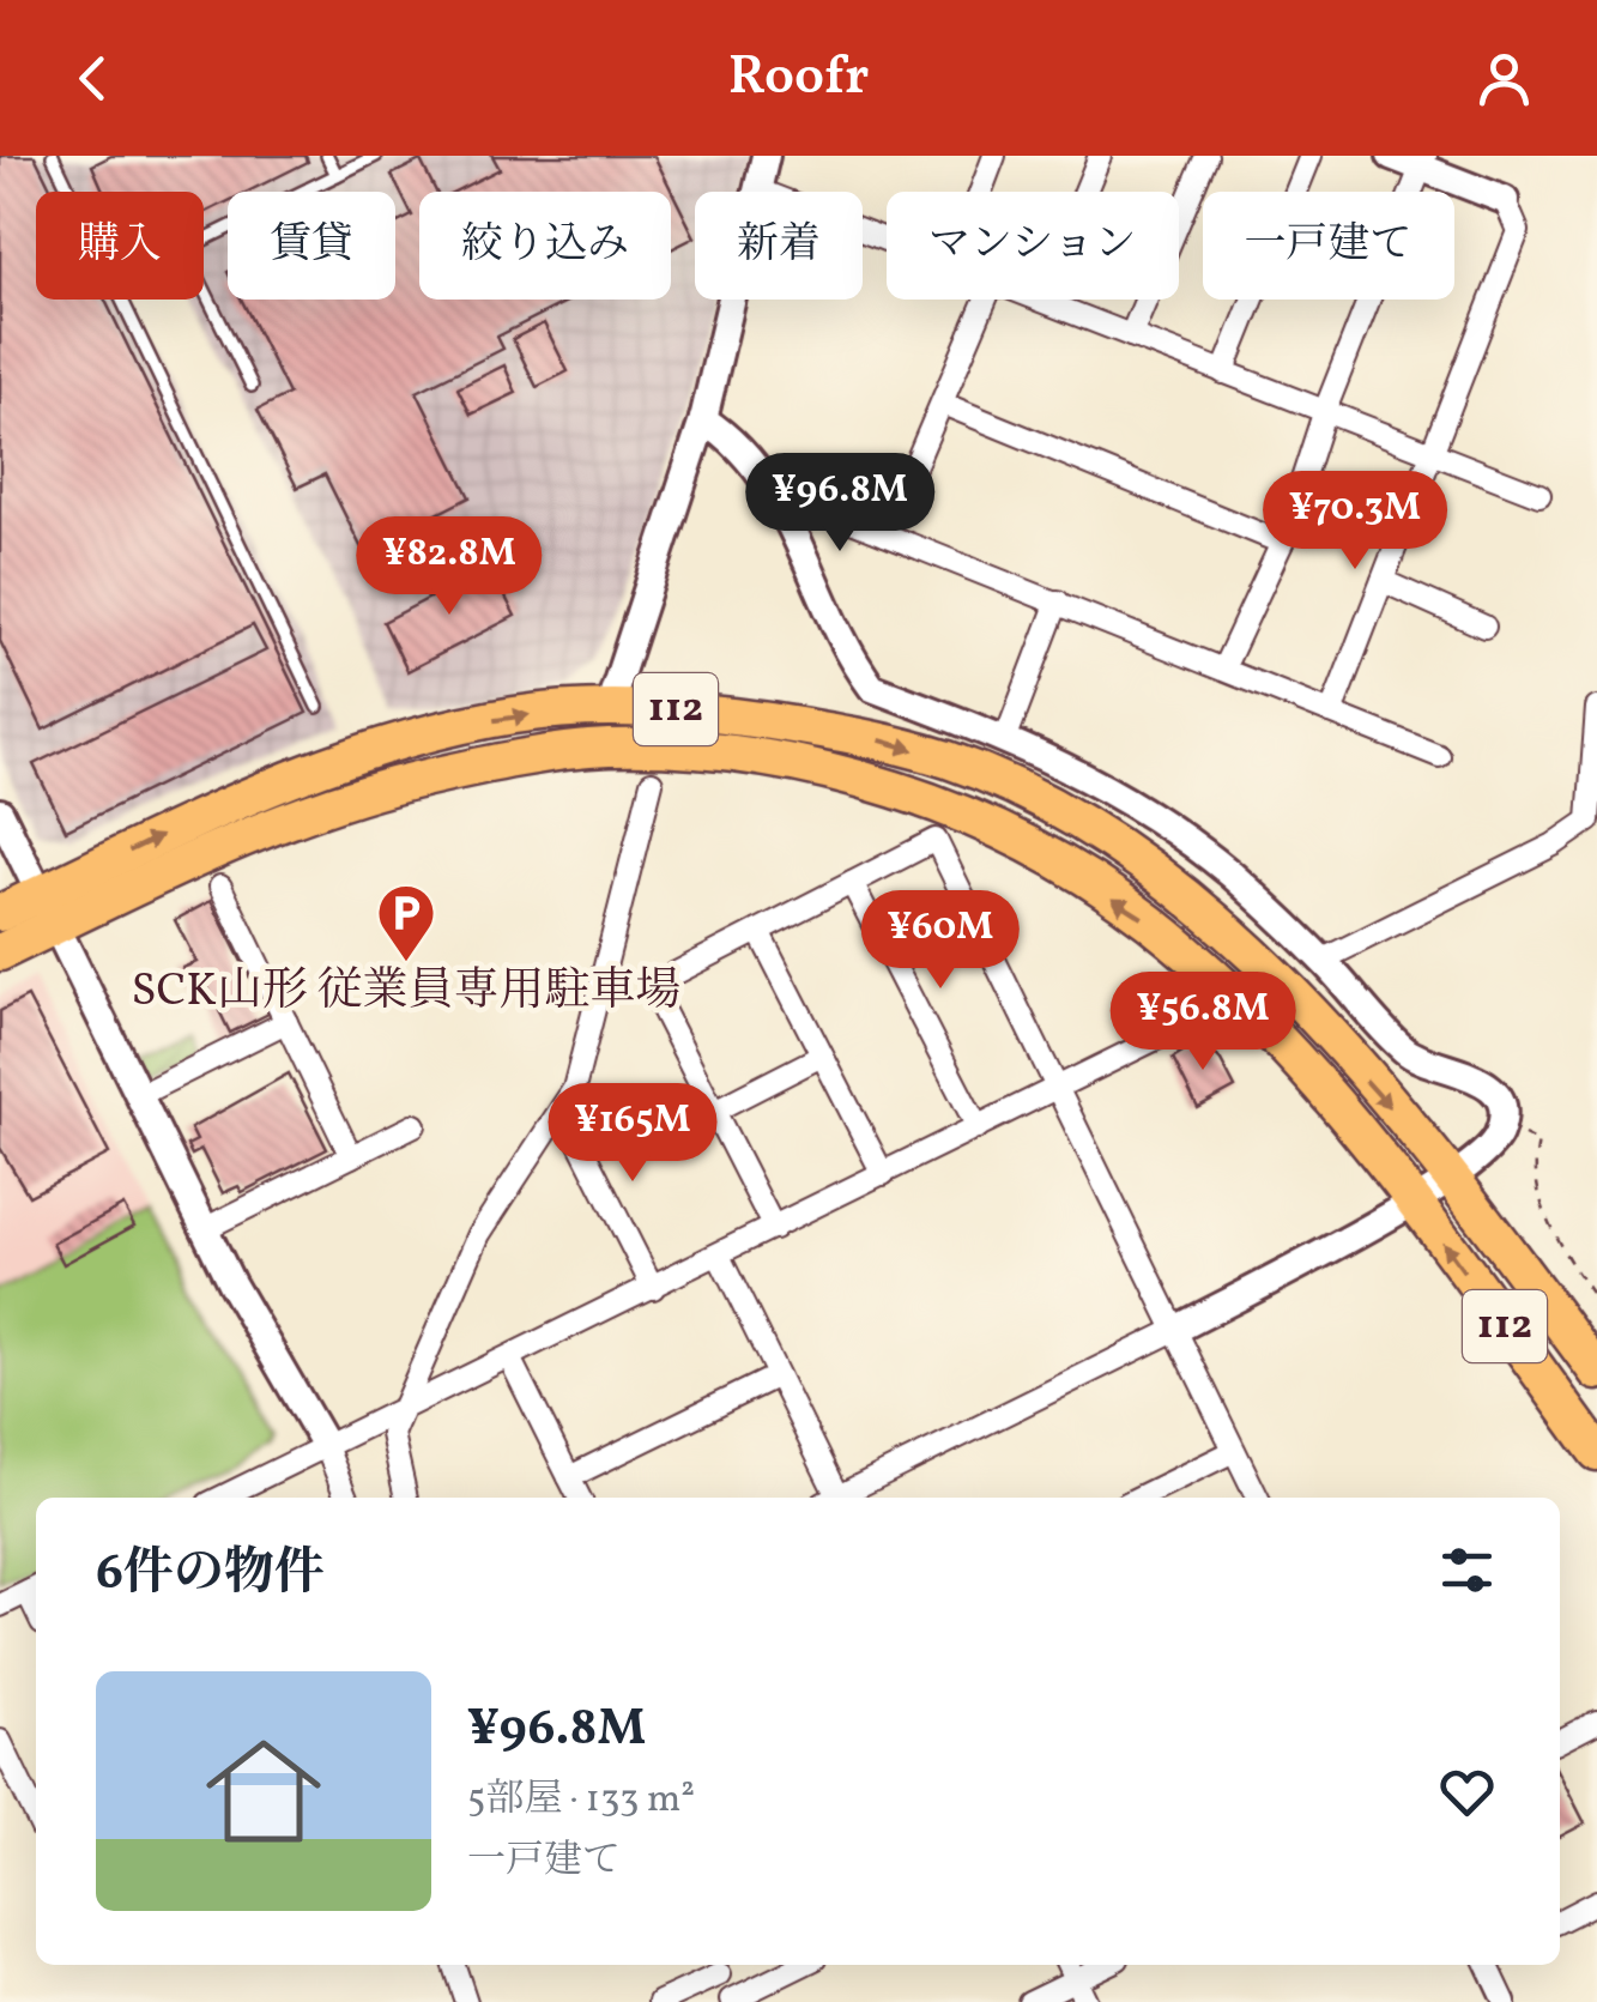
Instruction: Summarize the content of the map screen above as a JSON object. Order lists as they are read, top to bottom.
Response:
{
  "streets": {
    "highway": ["112"]
  },
  "places": {
    "parking": ["SCK山形 従業員専用駐車場"]
  },
  "page": {
    "header": "Roofr",
    "chip": [
      "購入",
      "賃貸",
      "絞り込み",
      "新着",
      "マンション",
      "一戸建て"
    ],
    "price": [
      "¥96.8M",
      "¥70.3M",
      "¥82.8M",
      "¥60M",
      "¥56.8M",
      "¥165M"
    ],
    "heading": "6件の物件",
    "list": [
      {
        "name": "¥96.8M",
        "note": "5部屋 · 133 m² · 一戸建て"
      }
    ]
  }
}
